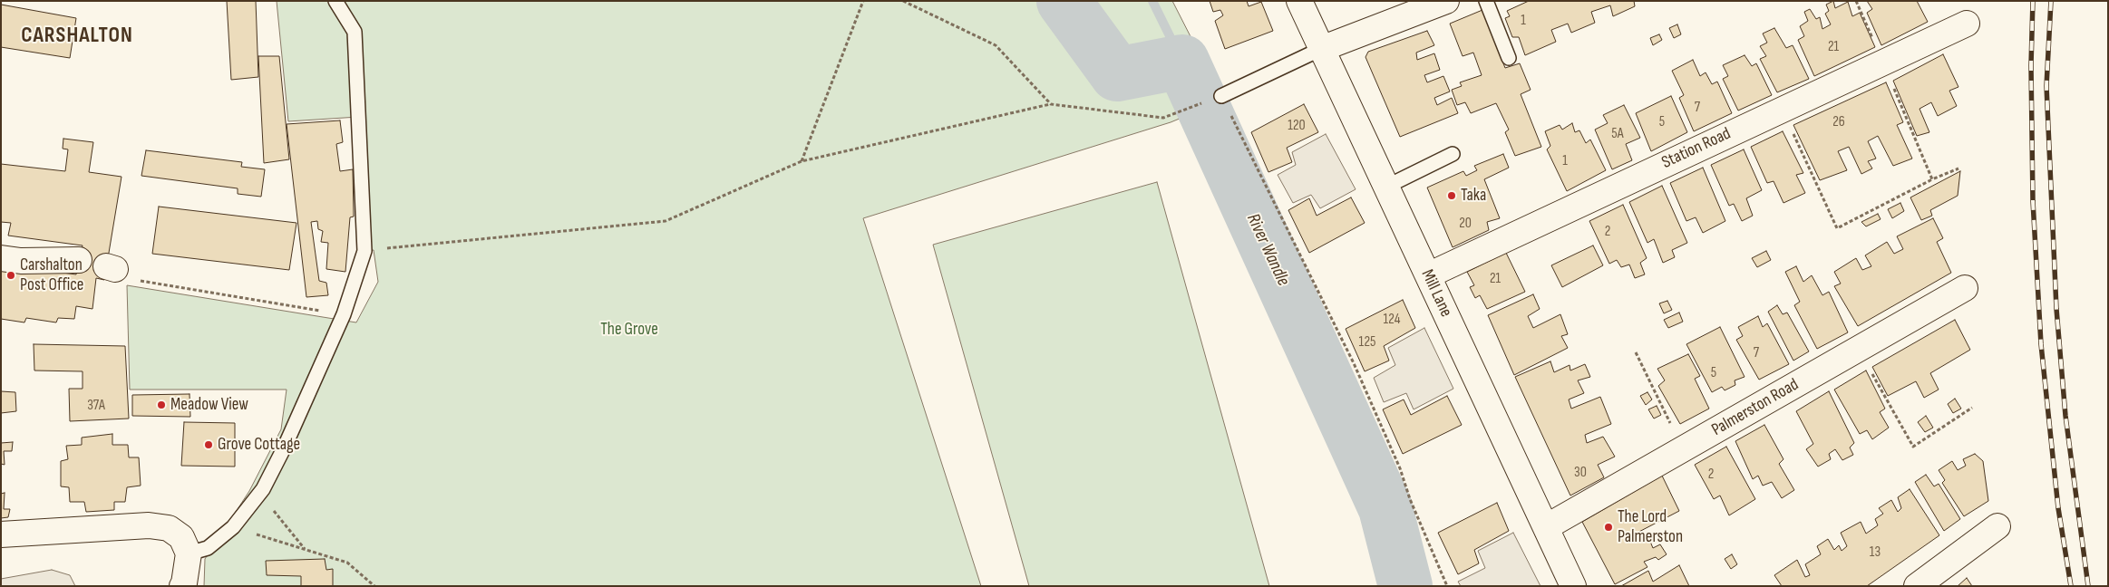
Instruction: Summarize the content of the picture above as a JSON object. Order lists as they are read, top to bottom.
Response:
{
  "streets": {
    "street": ["Station Road", "Mill Lane", "Palmerston Road"]
  },
  "crossings": [
    ["Station Road", "Mill Lane"],
    ["Mill Lane", "Palmerston Road"]
  ],
  "districts": ["CARSHALTON"],
  "water": ["River Wandle"],
  "parks": ["The Grove"],
  "places": [
    "Taka",
    "Carshalton Post Office",
    "Meadow View",
    "Grove Cottage",
    "The Lord Palmerston"
  ],
  "house_numbers": [
    "1",
    "21",
    "7",
    "5",
    "26",
    "120",
    "5A",
    "1",
    "20",
    "2",
    "21",
    "124",
    "125",
    "7",
    "5",
    "37A",
    "30",
    "2",
    "13"
  ]
}
